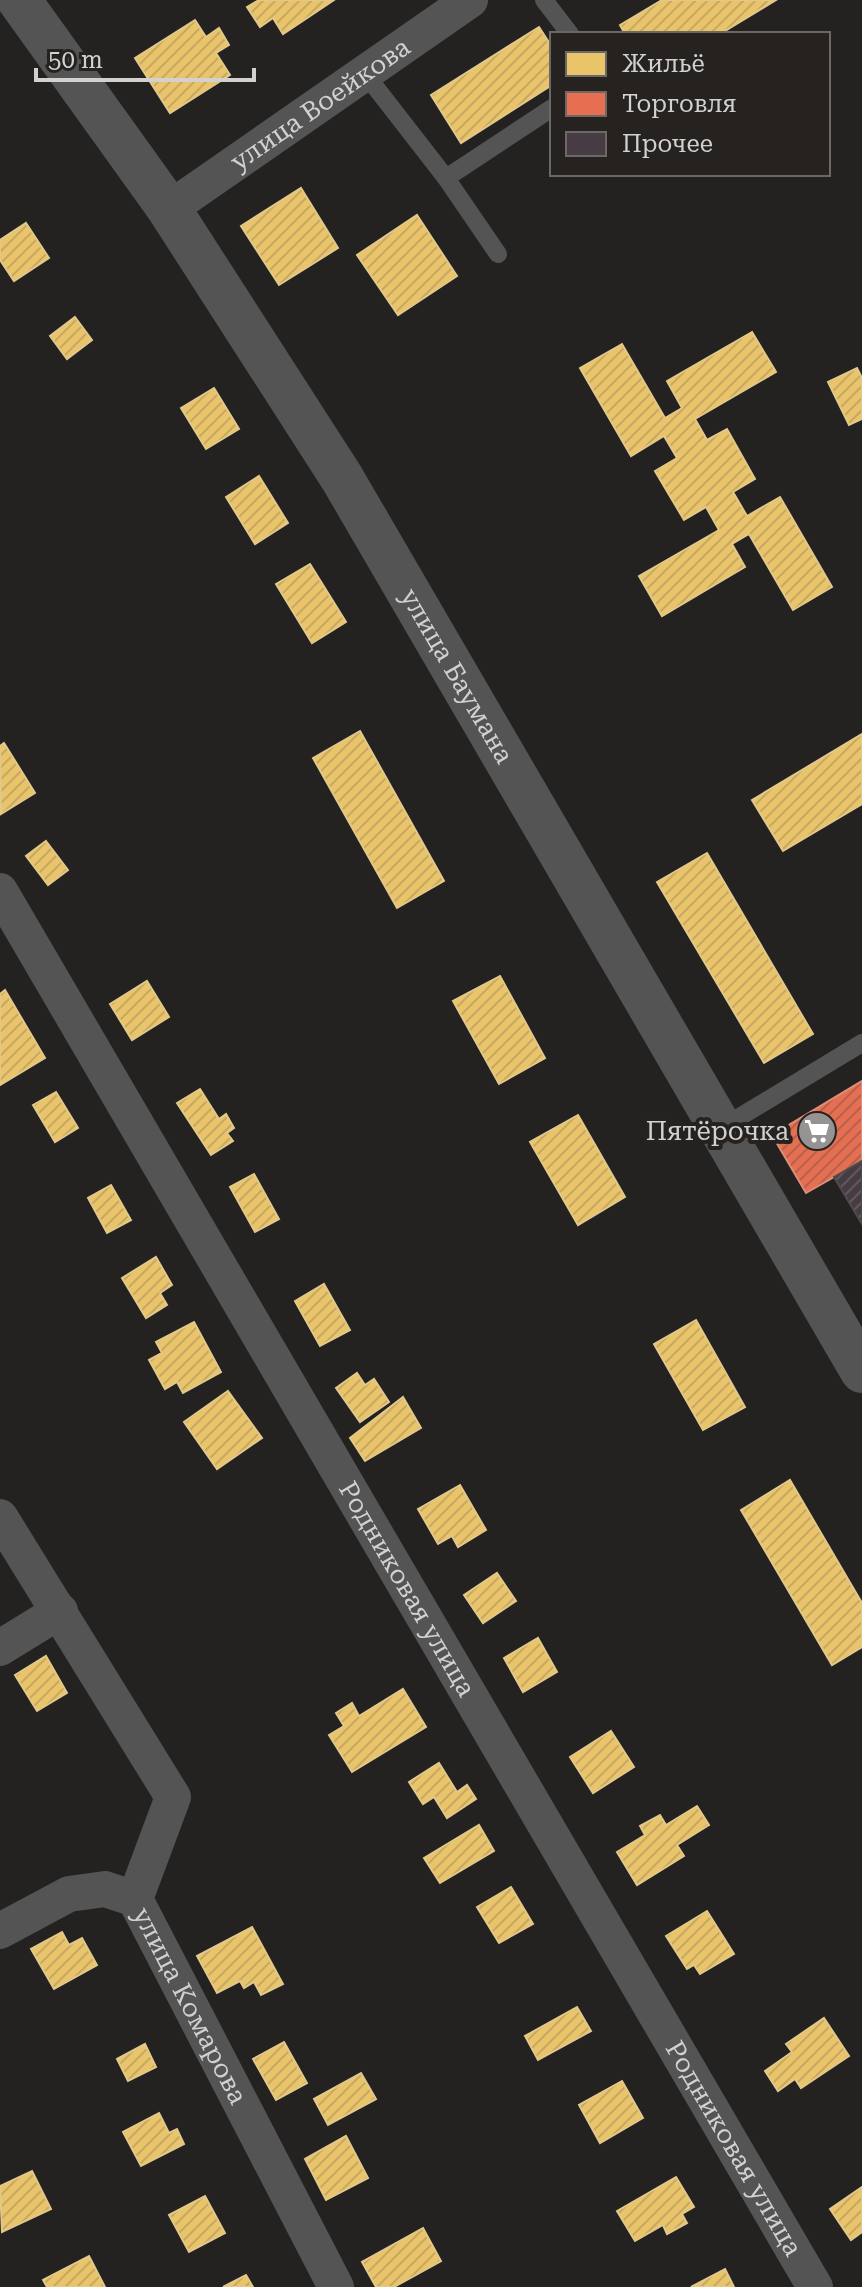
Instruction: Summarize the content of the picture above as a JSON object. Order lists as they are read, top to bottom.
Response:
{
  "streets": {
    "street": [
      "улица Воейкова",
      "улица Баумана",
      "Родниковая улица",
      "улица Комарова"
    ]
  },
  "crossings": [
    ["улица Воейкова", "улица Баумана"]
  ],
  "places": {
    "supermarket": ["Пятёрочка"]
  },
  "legend": ["Жильё", "Торговля", "Прочее"],
  "scale_bar": "50 m"
}
